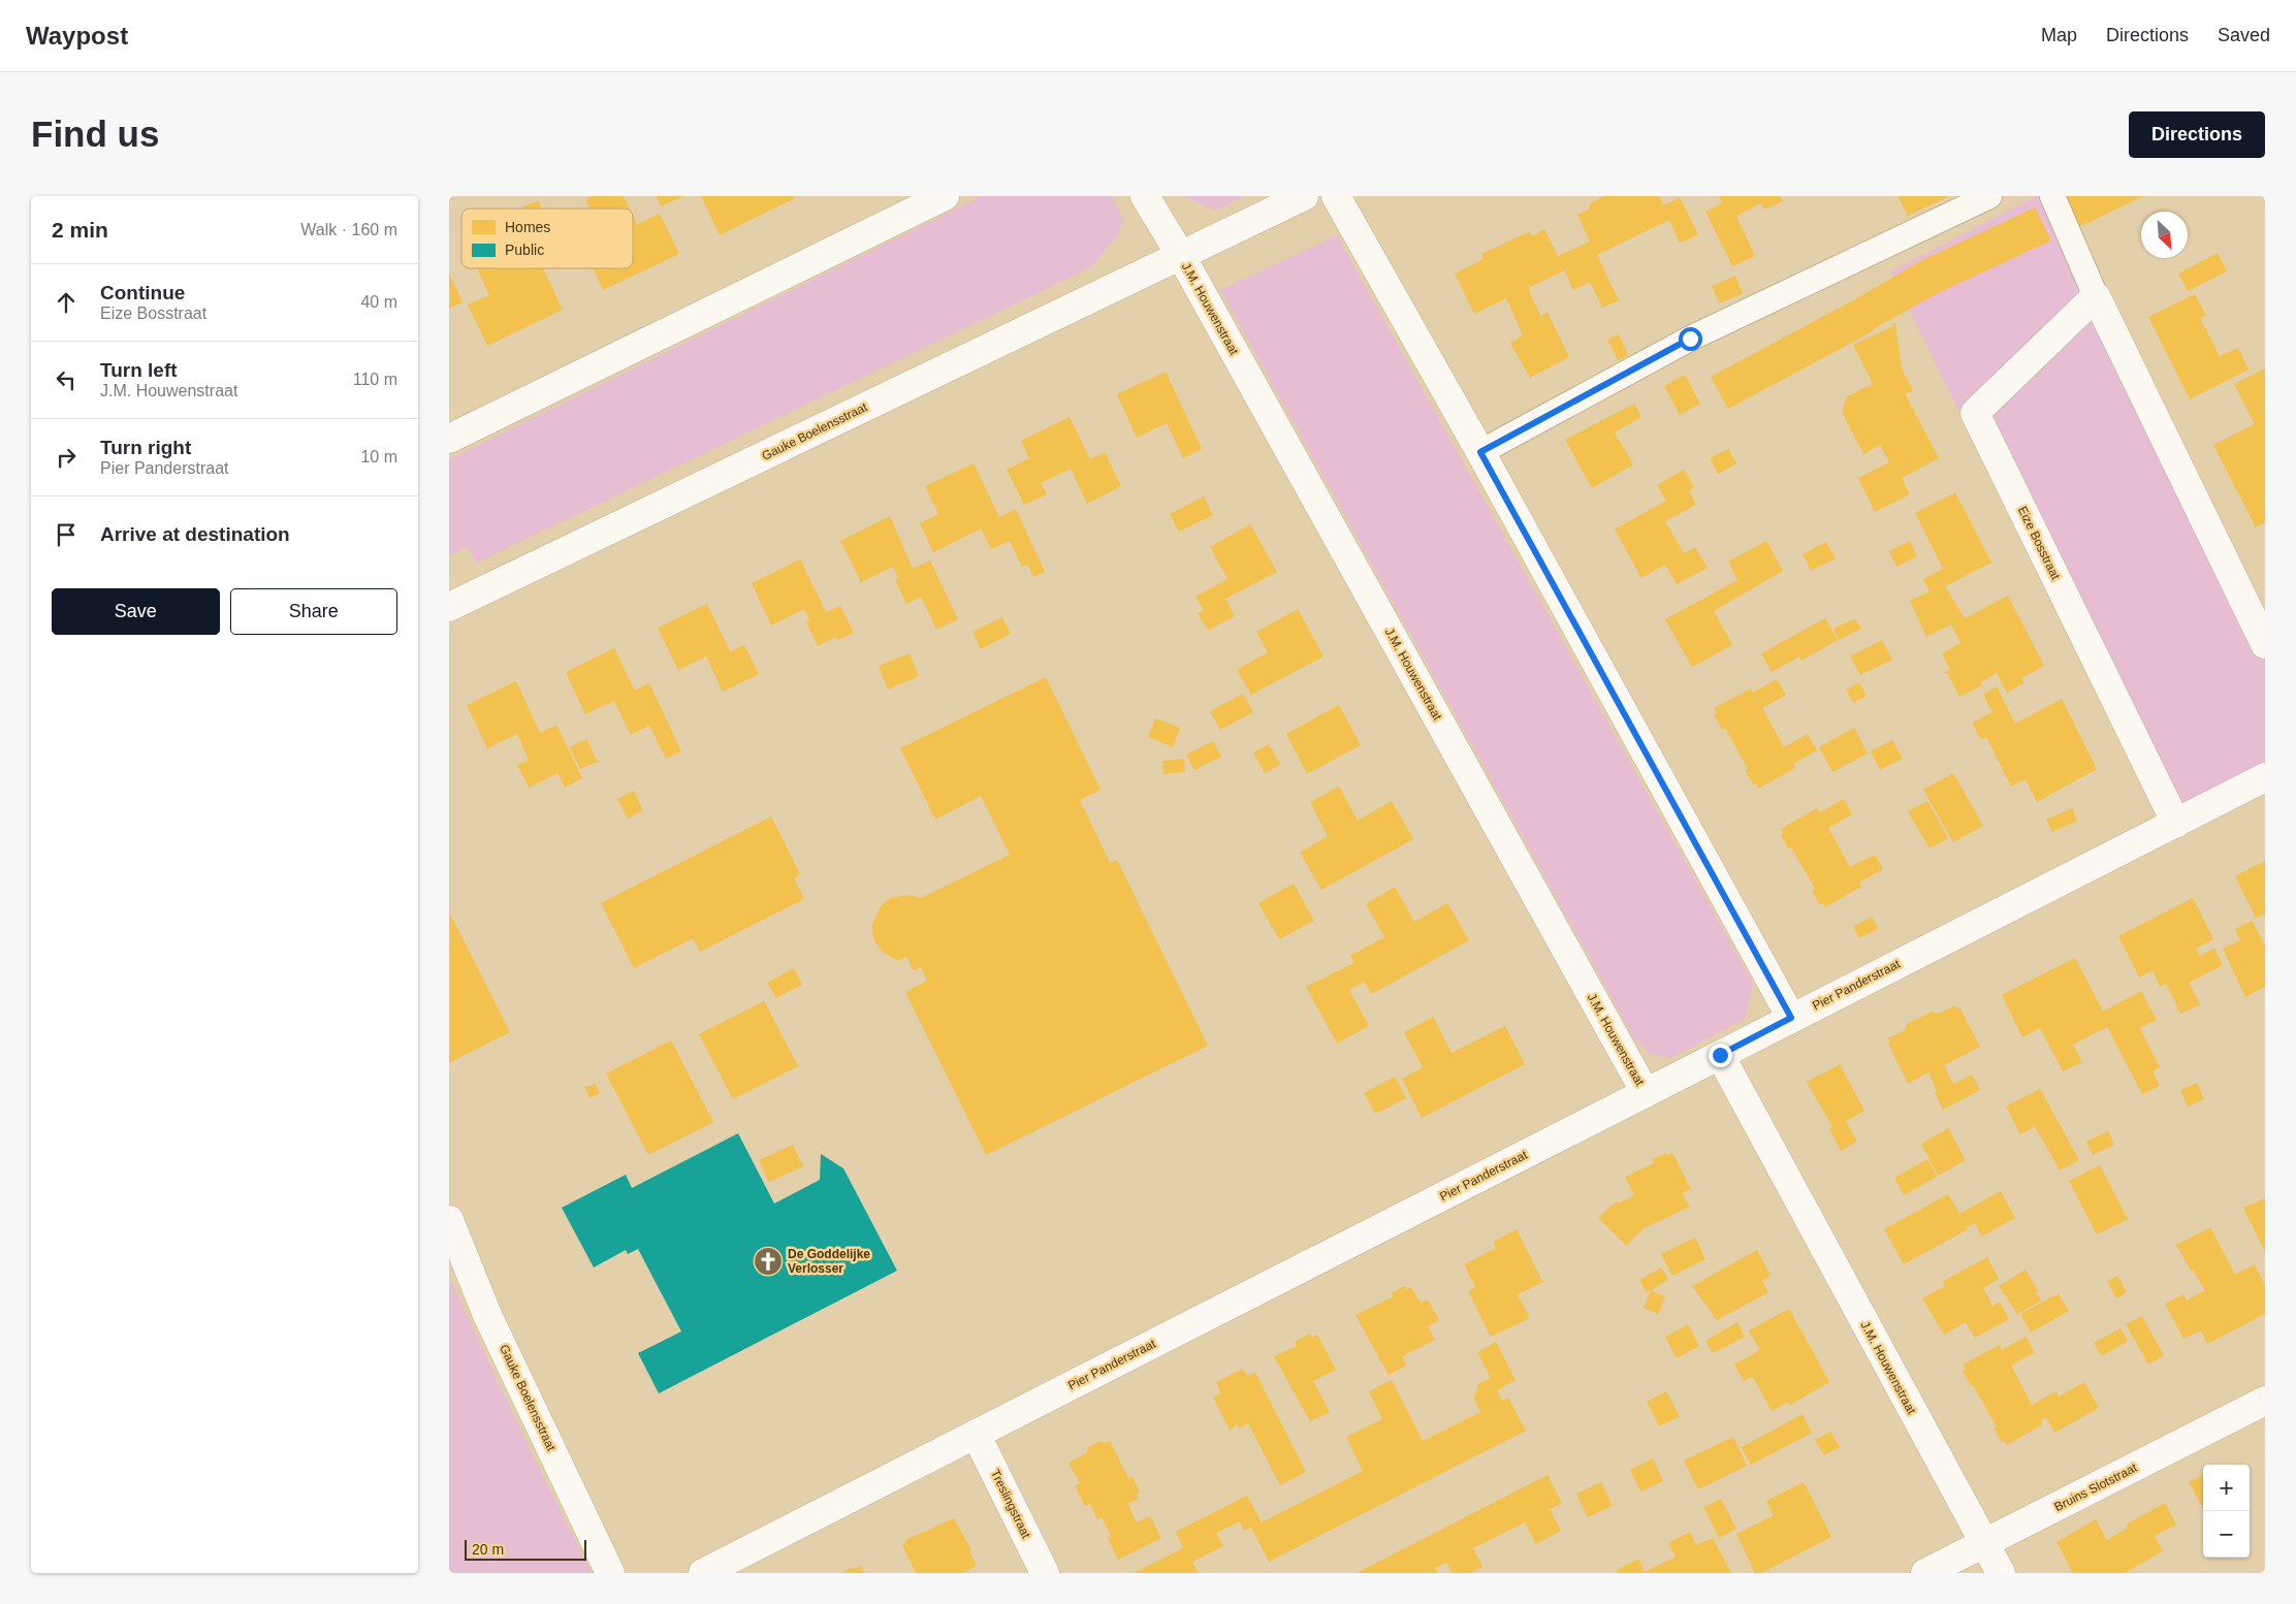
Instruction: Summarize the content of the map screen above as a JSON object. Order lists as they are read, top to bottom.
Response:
{
  "streets": {
    "street": [
      "J.M. Houwenstraat",
      "Gauke Boelensstraat",
      "Eize Bosstraat",
      "Pier Panderstraat",
      "Bruins Slotstraat",
      "Treslingstraat"
    ]
  },
  "crossings": [
    ["J.M. Houwenstraat", "Gauke Boelensstraat"],
    ["J.M. Houwenstraat", "Pier Panderstraat"],
    ["J.M. Houwenstraat", "Bruins Slotstraat"],
    ["Eize Bosstraat", "Pier Panderstraat"],
    ["Pier Panderstraat", "Treslingstraat"]
  ],
  "places": {
    "church": ["De Goddelijke Verlosser"]
  },
  "legend": ["Homes", "Public"],
  "scale_bar": "20 m",
  "north": "bottom right",
  "page": {
    "header": "Waypost",
    "nav": ["Map", "Directions", "Saved"],
    "buttons": [
      "Directions",
      ["Save", "Share"]
    ],
    "title": "Find us",
    "heading": ["2 min", "Walk · 160 m"],
    "list": [
      ["Continue", "Eize Bosstraat", "40 m"],
      ["Turn left", "J.M. Houwenstraat", "110 m"],
      ["Turn right", "Pier Panderstraat", "10 m"],
      "Arrive at destination"
    ],
    "map_buttons": ["+", "−"],
    "scale": "20 m"
  }
}
